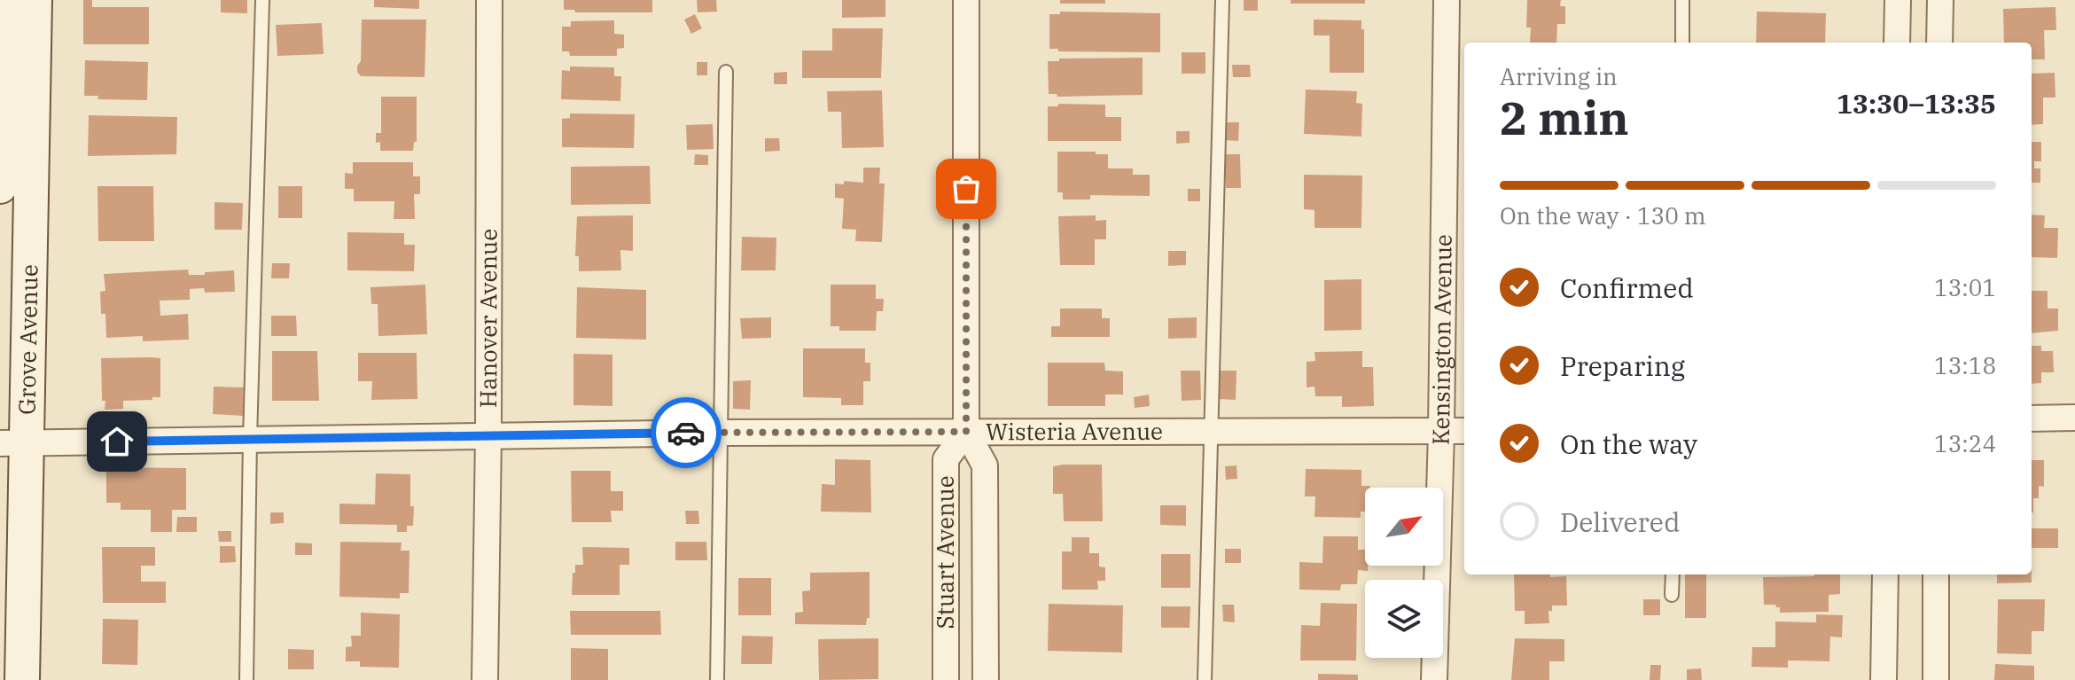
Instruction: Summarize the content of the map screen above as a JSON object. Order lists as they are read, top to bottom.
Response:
{
  "streets": {
    "street": [
      "Hanover Avenue",
      "Grove Avenue",
      "Kensington Avenue",
      "Wisteria Avenue",
      "Stuart Avenue"
    ]
  },
  "crossings": [
    ["Hanover Avenue", "Wisteria Avenue"],
    ["Grove Avenue", "Wisteria Avenue"],
    ["Kensington Avenue", "Wisteria Avenue"],
    ["Wisteria Avenue", "Stuart Avenue"]
  ],
  "north": "top right",
  "page": {
    "heading": ["2 min", "Arriving in", "13:30–13:35"],
    "bar": "On the way · 130 m",
    "list": [
      ["Confirmed", "13:01"],
      ["Preparing", "13:18"],
      ["On the way", "13:24"],
      "Delivered"
    ]
  }
}
